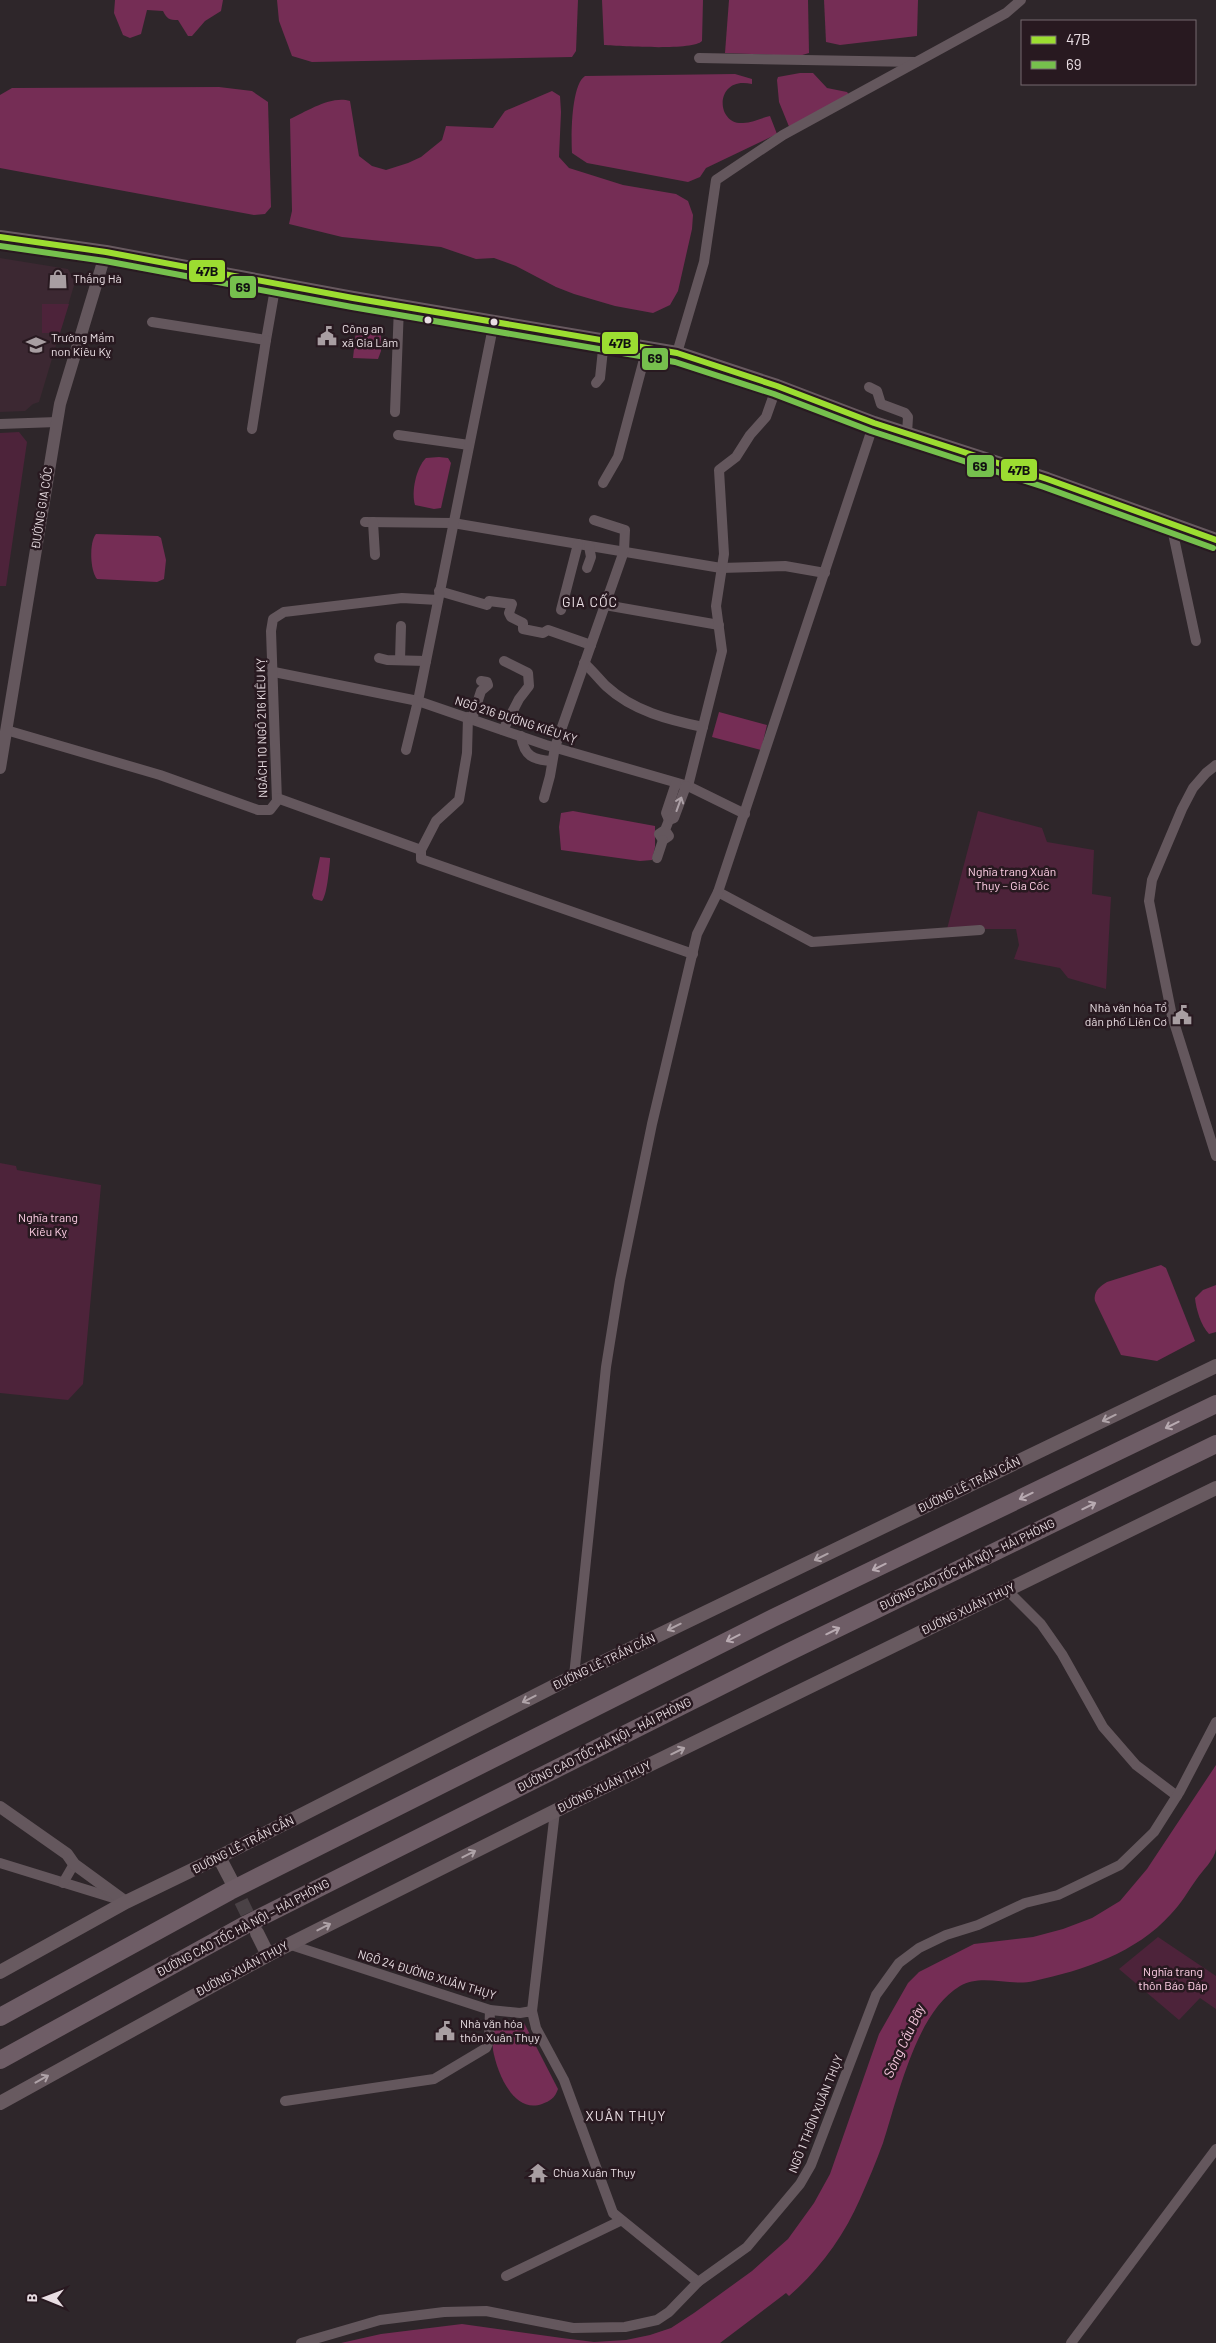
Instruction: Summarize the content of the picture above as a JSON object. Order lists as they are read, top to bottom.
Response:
{
  "streets": {
    "highway": ["ĐƯỜNG CAO TỐC HÀ NỘI – HẢI PHÒNG"],
    "main road": ["ĐƯỜNG LÊ TRẦN CẨN", "ĐƯỜNG XUÂN THỤY"],
    "street": [
      "ĐƯỜNG GIA CỐC",
      "NGÕ 216 ĐƯỜNG KIÊU KỴ",
      "NGÁCH 10 NGÕ 216 KIÊU KỴ",
      "NGÕ 24 ĐƯỜNG XUÂN THỤY",
      "NGÕ 1 THÔN XUÂN THỤY"
    ]
  },
  "crossings": [
    ["ĐƯỜNG GIA CỐC", "NGÁCH 10 NGÕ 216 KIÊU KỴ"],
    ["NGÕ 216 ĐƯỜNG KIÊU KỴ", "NGÁCH 10 NGÕ 216 KIÊU KỴ"],
    ["ĐƯỜNG XUÂN THỤY", "NGÕ 24 ĐƯỜNG XUÂN THỤY"]
  ],
  "one_way": ["ĐƯỜNG LÊ TRẦN CẨN", "ĐƯỜNG XUÂN THỤY"],
  "districts": ["GIA CỐC", "XUÂN THỤY"],
  "water": ["Sông Cầu Bây"],
  "parks": ["Nghĩa trang Xuân Thụy – Gia Cốc", "Nghĩa trang Kiêu Kỵ", "Nghĩa trang thôn Báo Đáp"],
  "places": {
    "shop": ["Thắng Hà"],
    "public building": ["Công an xã Gia Lâm", "Nhà văn hóa Tổ dân phố Liên Cơ", "Nhà văn hóa thôn Xuân Thụy"],
    "school or university": ["Trường Mầm non Kiêu Kỵ"],
    "temple": ["Chùa Xuân Thụy"]
  },
  "lines": ["transit line 47B", "transit line 69"],
  "legend": ["47B", "69"],
  "north": "left"
}
